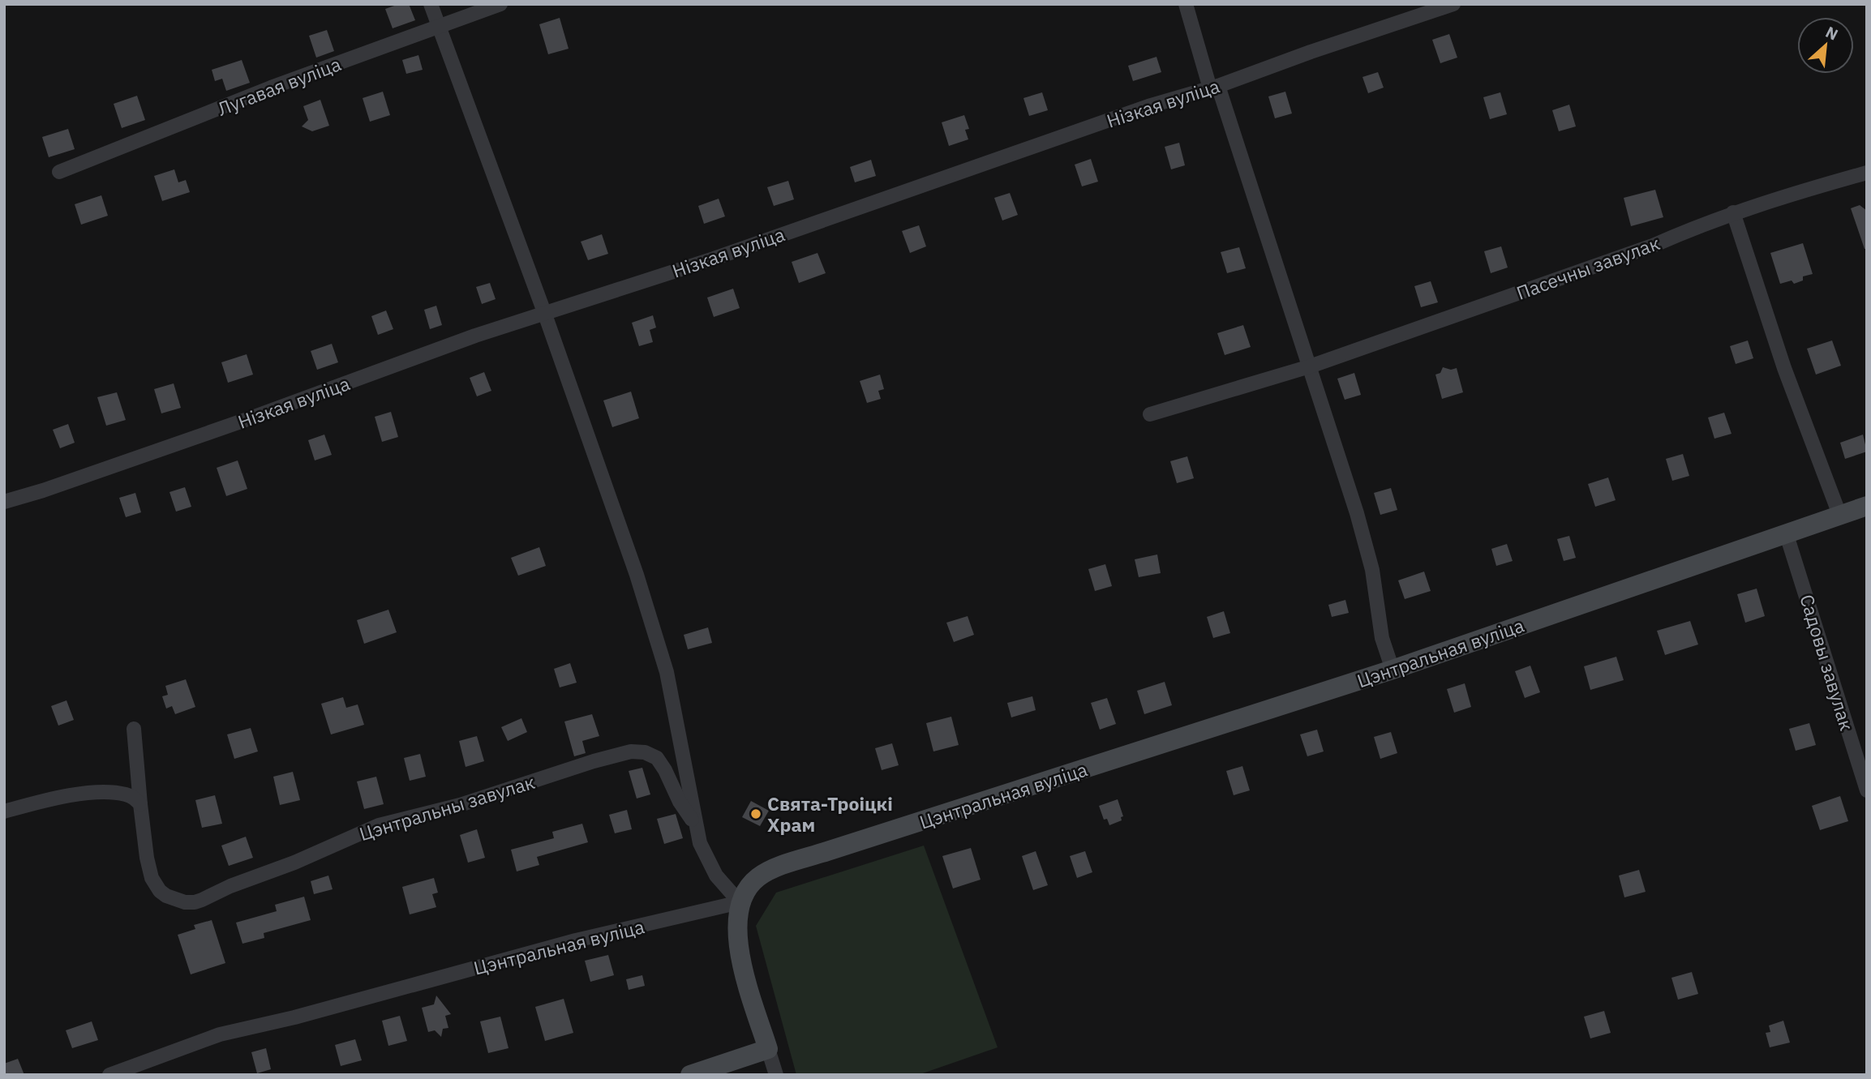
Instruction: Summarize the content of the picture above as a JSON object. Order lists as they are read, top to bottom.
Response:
{
  "streets": {
    "main road": ["Цэнтральная вуліца"],
    "street": [
      "Лугавая вуліца",
      "Нізкая вуліца",
      "Пасечны завулак",
      "Садовы завулак",
      "Цэнтральны завулак"
    ]
  },
  "crossings": [
    ["Цэнтральная вуліца", "Садовы завулак"]
  ],
  "places": ["Свята-Троіцкі Храм"],
  "north": "top right"
}
